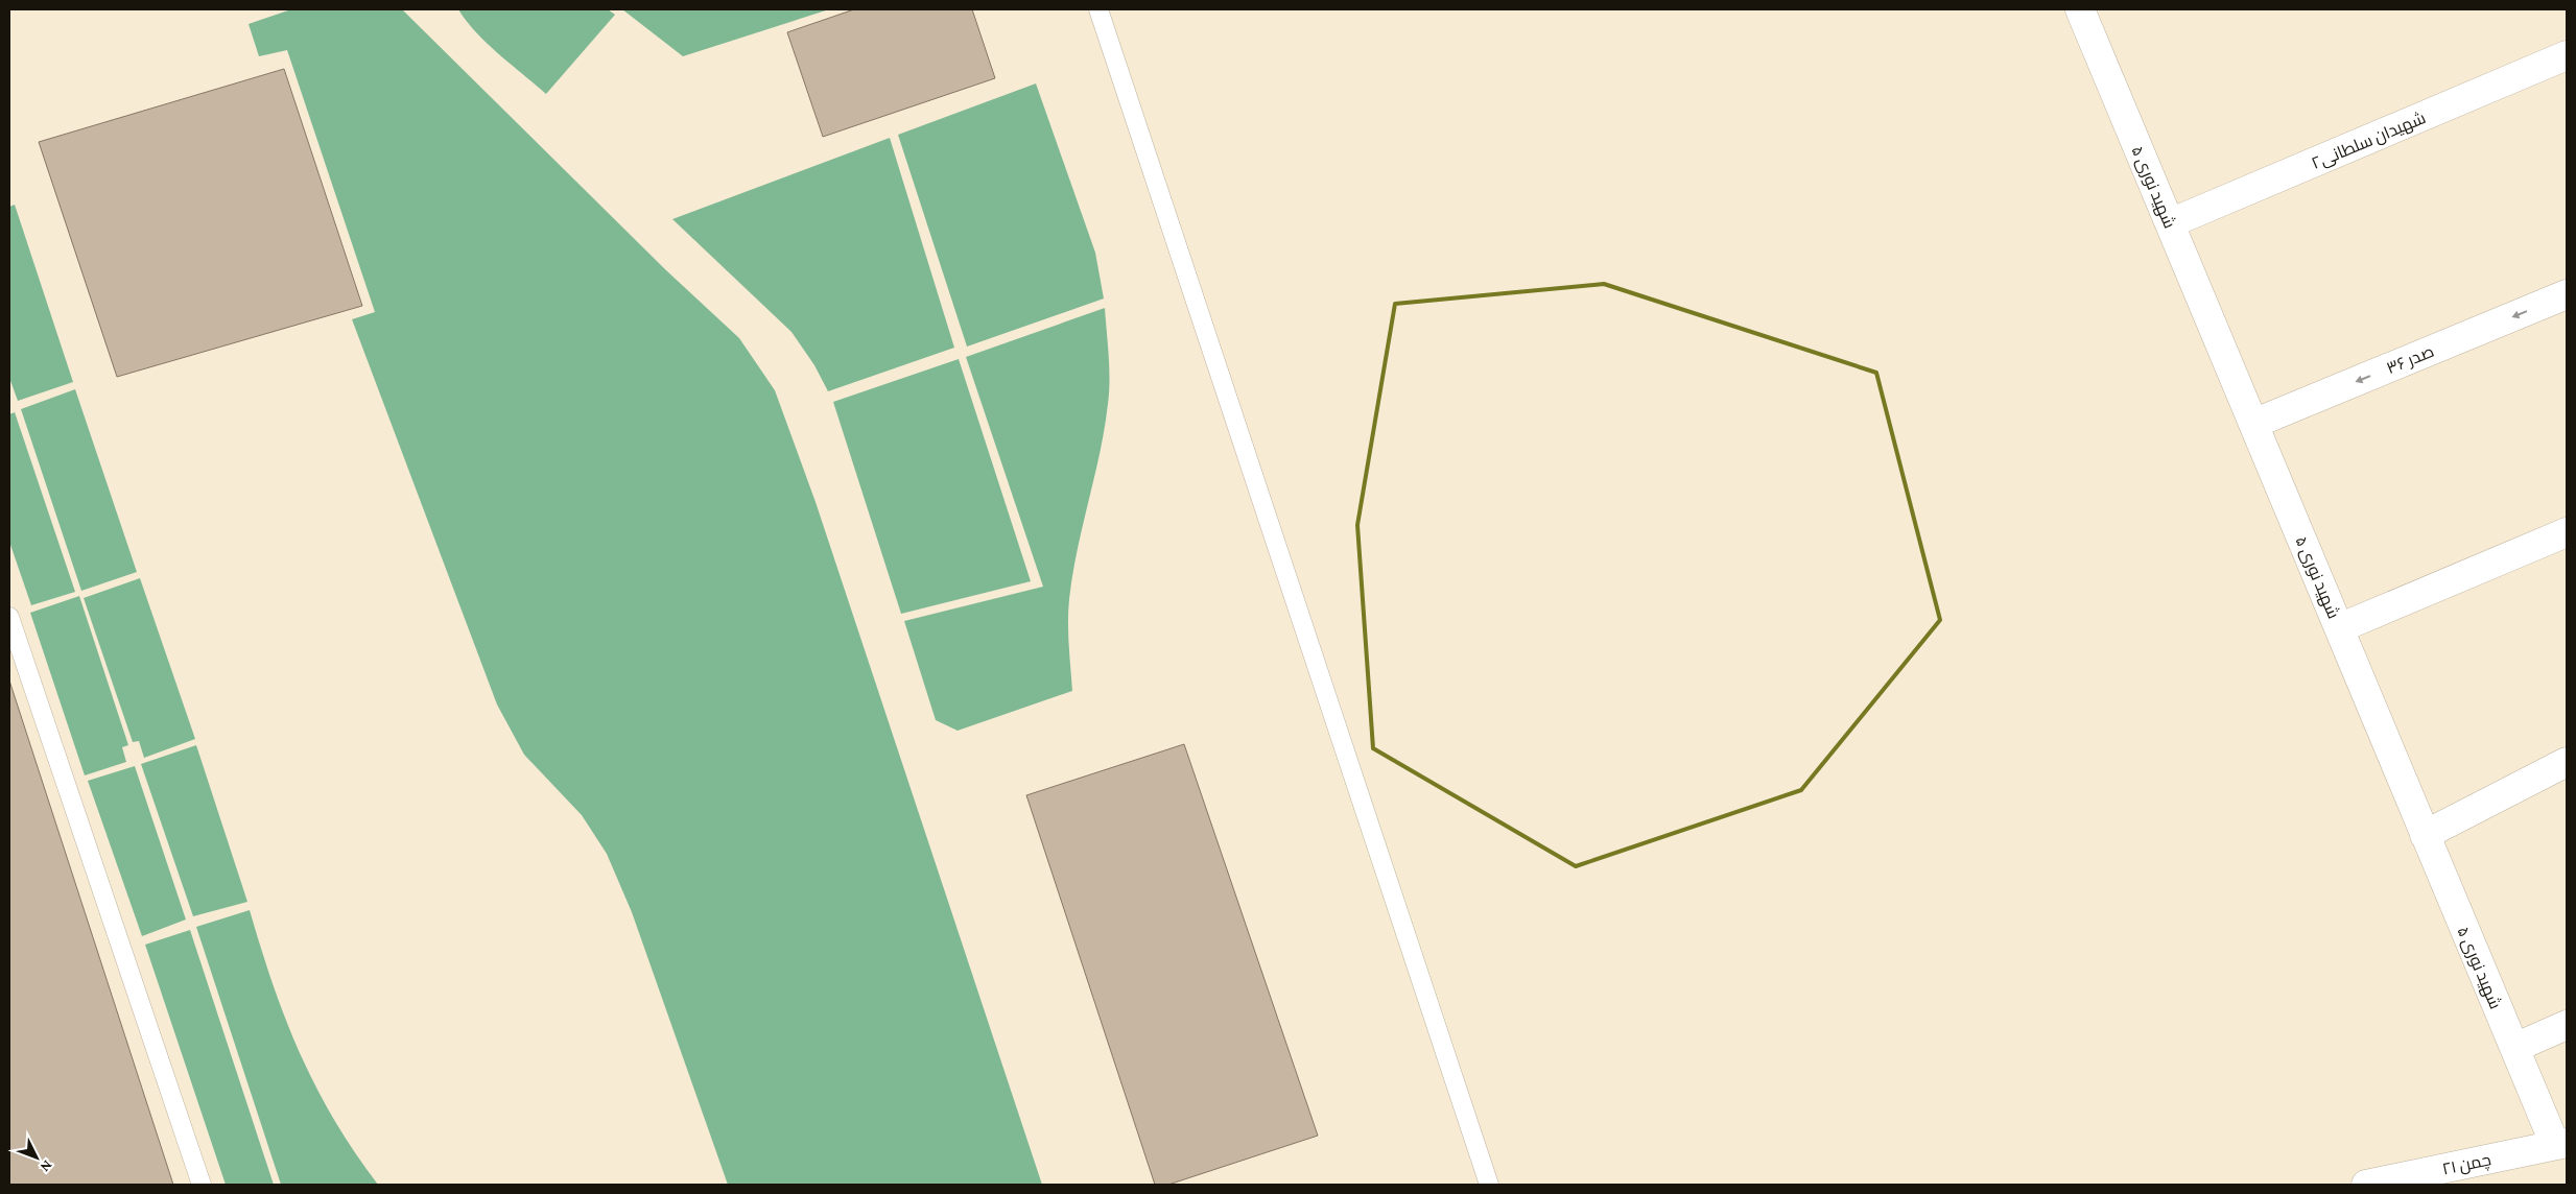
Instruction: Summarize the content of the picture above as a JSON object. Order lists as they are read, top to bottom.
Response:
{
  "streets": {
    "street": [
      "شهیدان سلطانی۲",
      "شهید نوری ۵",
      "صدر ۳۶",
      "چمن ۲۱"
    ]
  },
  "crossings": [
    ["شهیدان سلطانی۲", "شهید نوری ۵"],
    ["شهید نوری ۵", "صدر ۳۶"],
    ["شهید نوری ۵", "چمن ۲۱"]
  ],
  "north": "bottom right"
}
